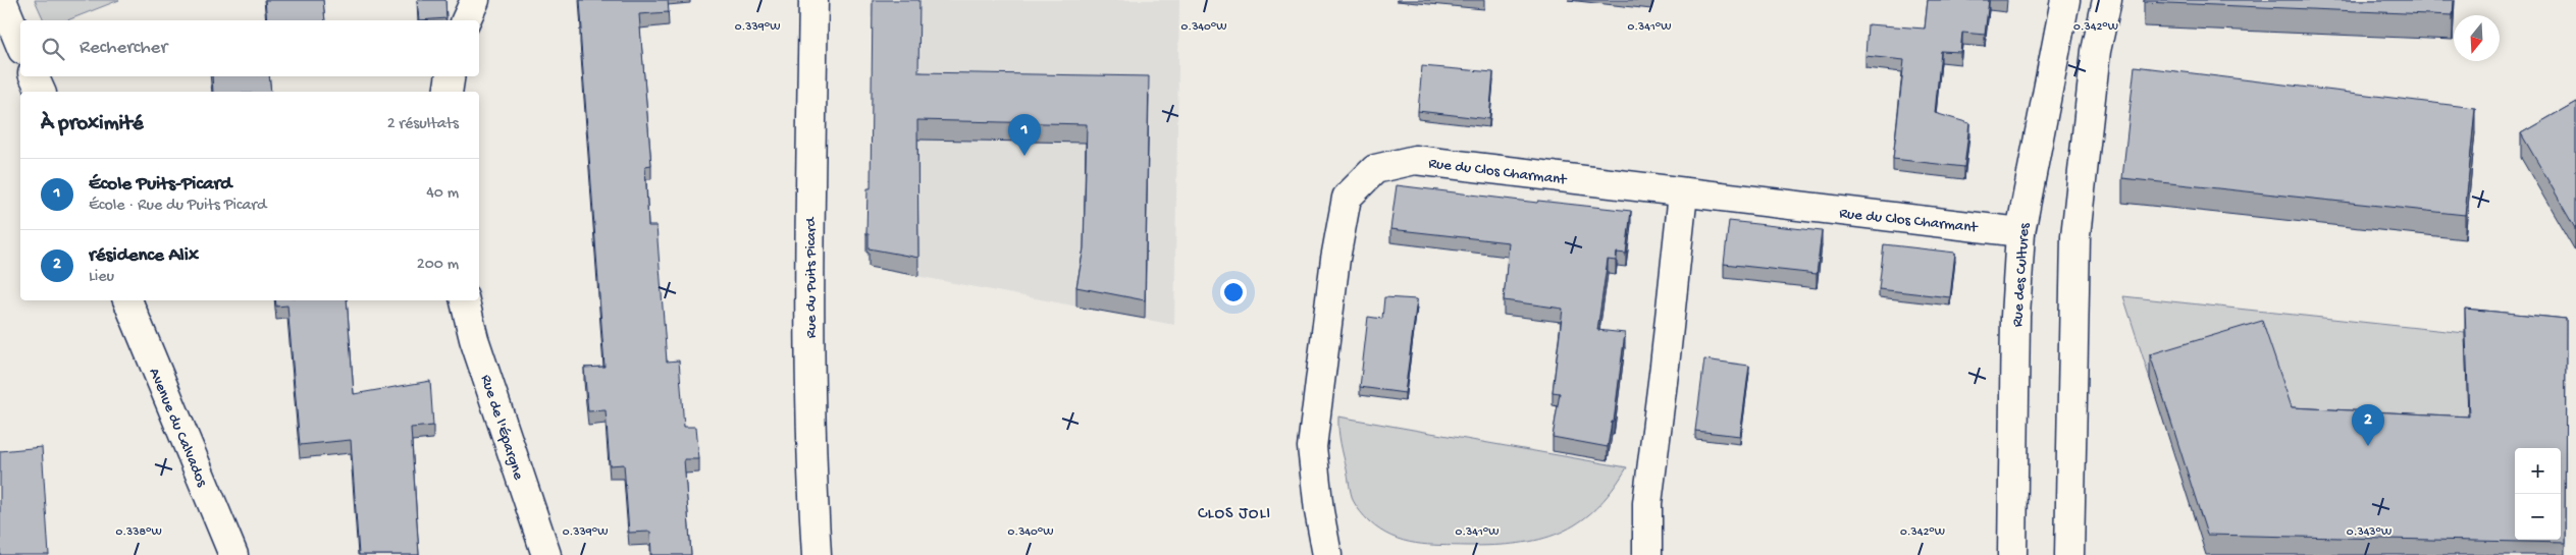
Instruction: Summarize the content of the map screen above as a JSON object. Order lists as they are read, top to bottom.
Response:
{
  "streets": {
    "street": [
      "Rue du Clos Charmant",
      "Rue des Cultures",
      "Rue du Puits Picard",
      "Avenue du Calvados",
      "Rue de l'Épargne"
    ]
  },
  "crossings": [
    ["Rue du Clos Charmant", "Rue des Cultures"]
  ],
  "districts": ["CLOS JOLI"],
  "north": "bottom",
  "page": {
    "search": "Rechercher",
    "heading": ["À proximité", "2 résultats"],
    "pins": ["1", "2"],
    "list": [
      {
        "mark": "1",
        "name": "École Puits-Picard",
        "note": "École · Rue du Puits Picard",
        "value": "40 m"
      },
      {
        "mark": "2",
        "name": "résidence Alix",
        "note": "Lieu",
        "value": "200 m"
      }
    ],
    "map_buttons": ["+", "−"]
  },
  "coordinates": [
    "0.339°W",
    "0.340°W",
    "0.341°W",
    "0.342°W",
    "0.338°W",
    "0.343°W"
  ]
}
